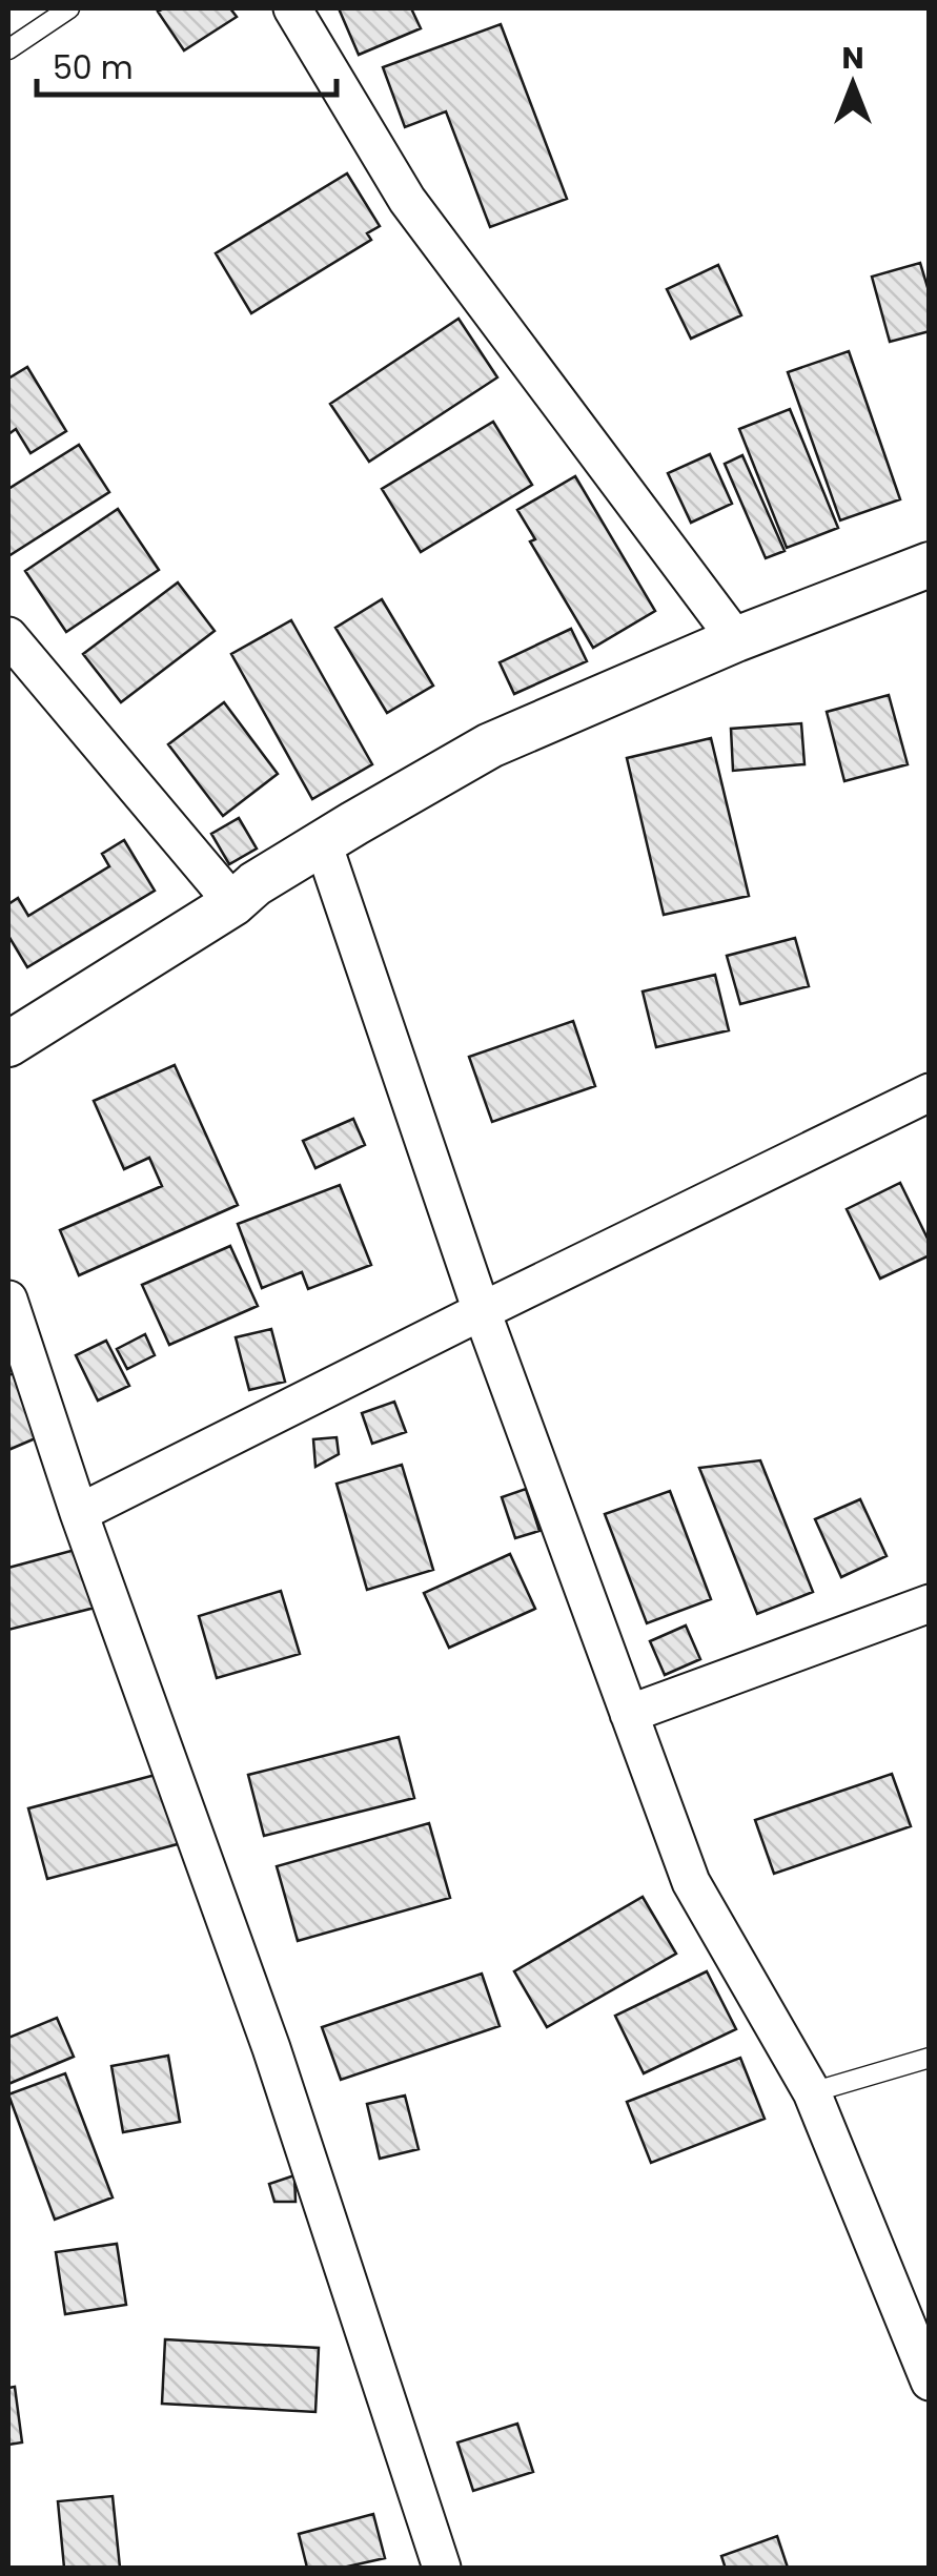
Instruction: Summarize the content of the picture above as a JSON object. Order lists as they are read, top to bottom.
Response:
{
  "scale_bar": "50 m",
  "north": "top"
}
